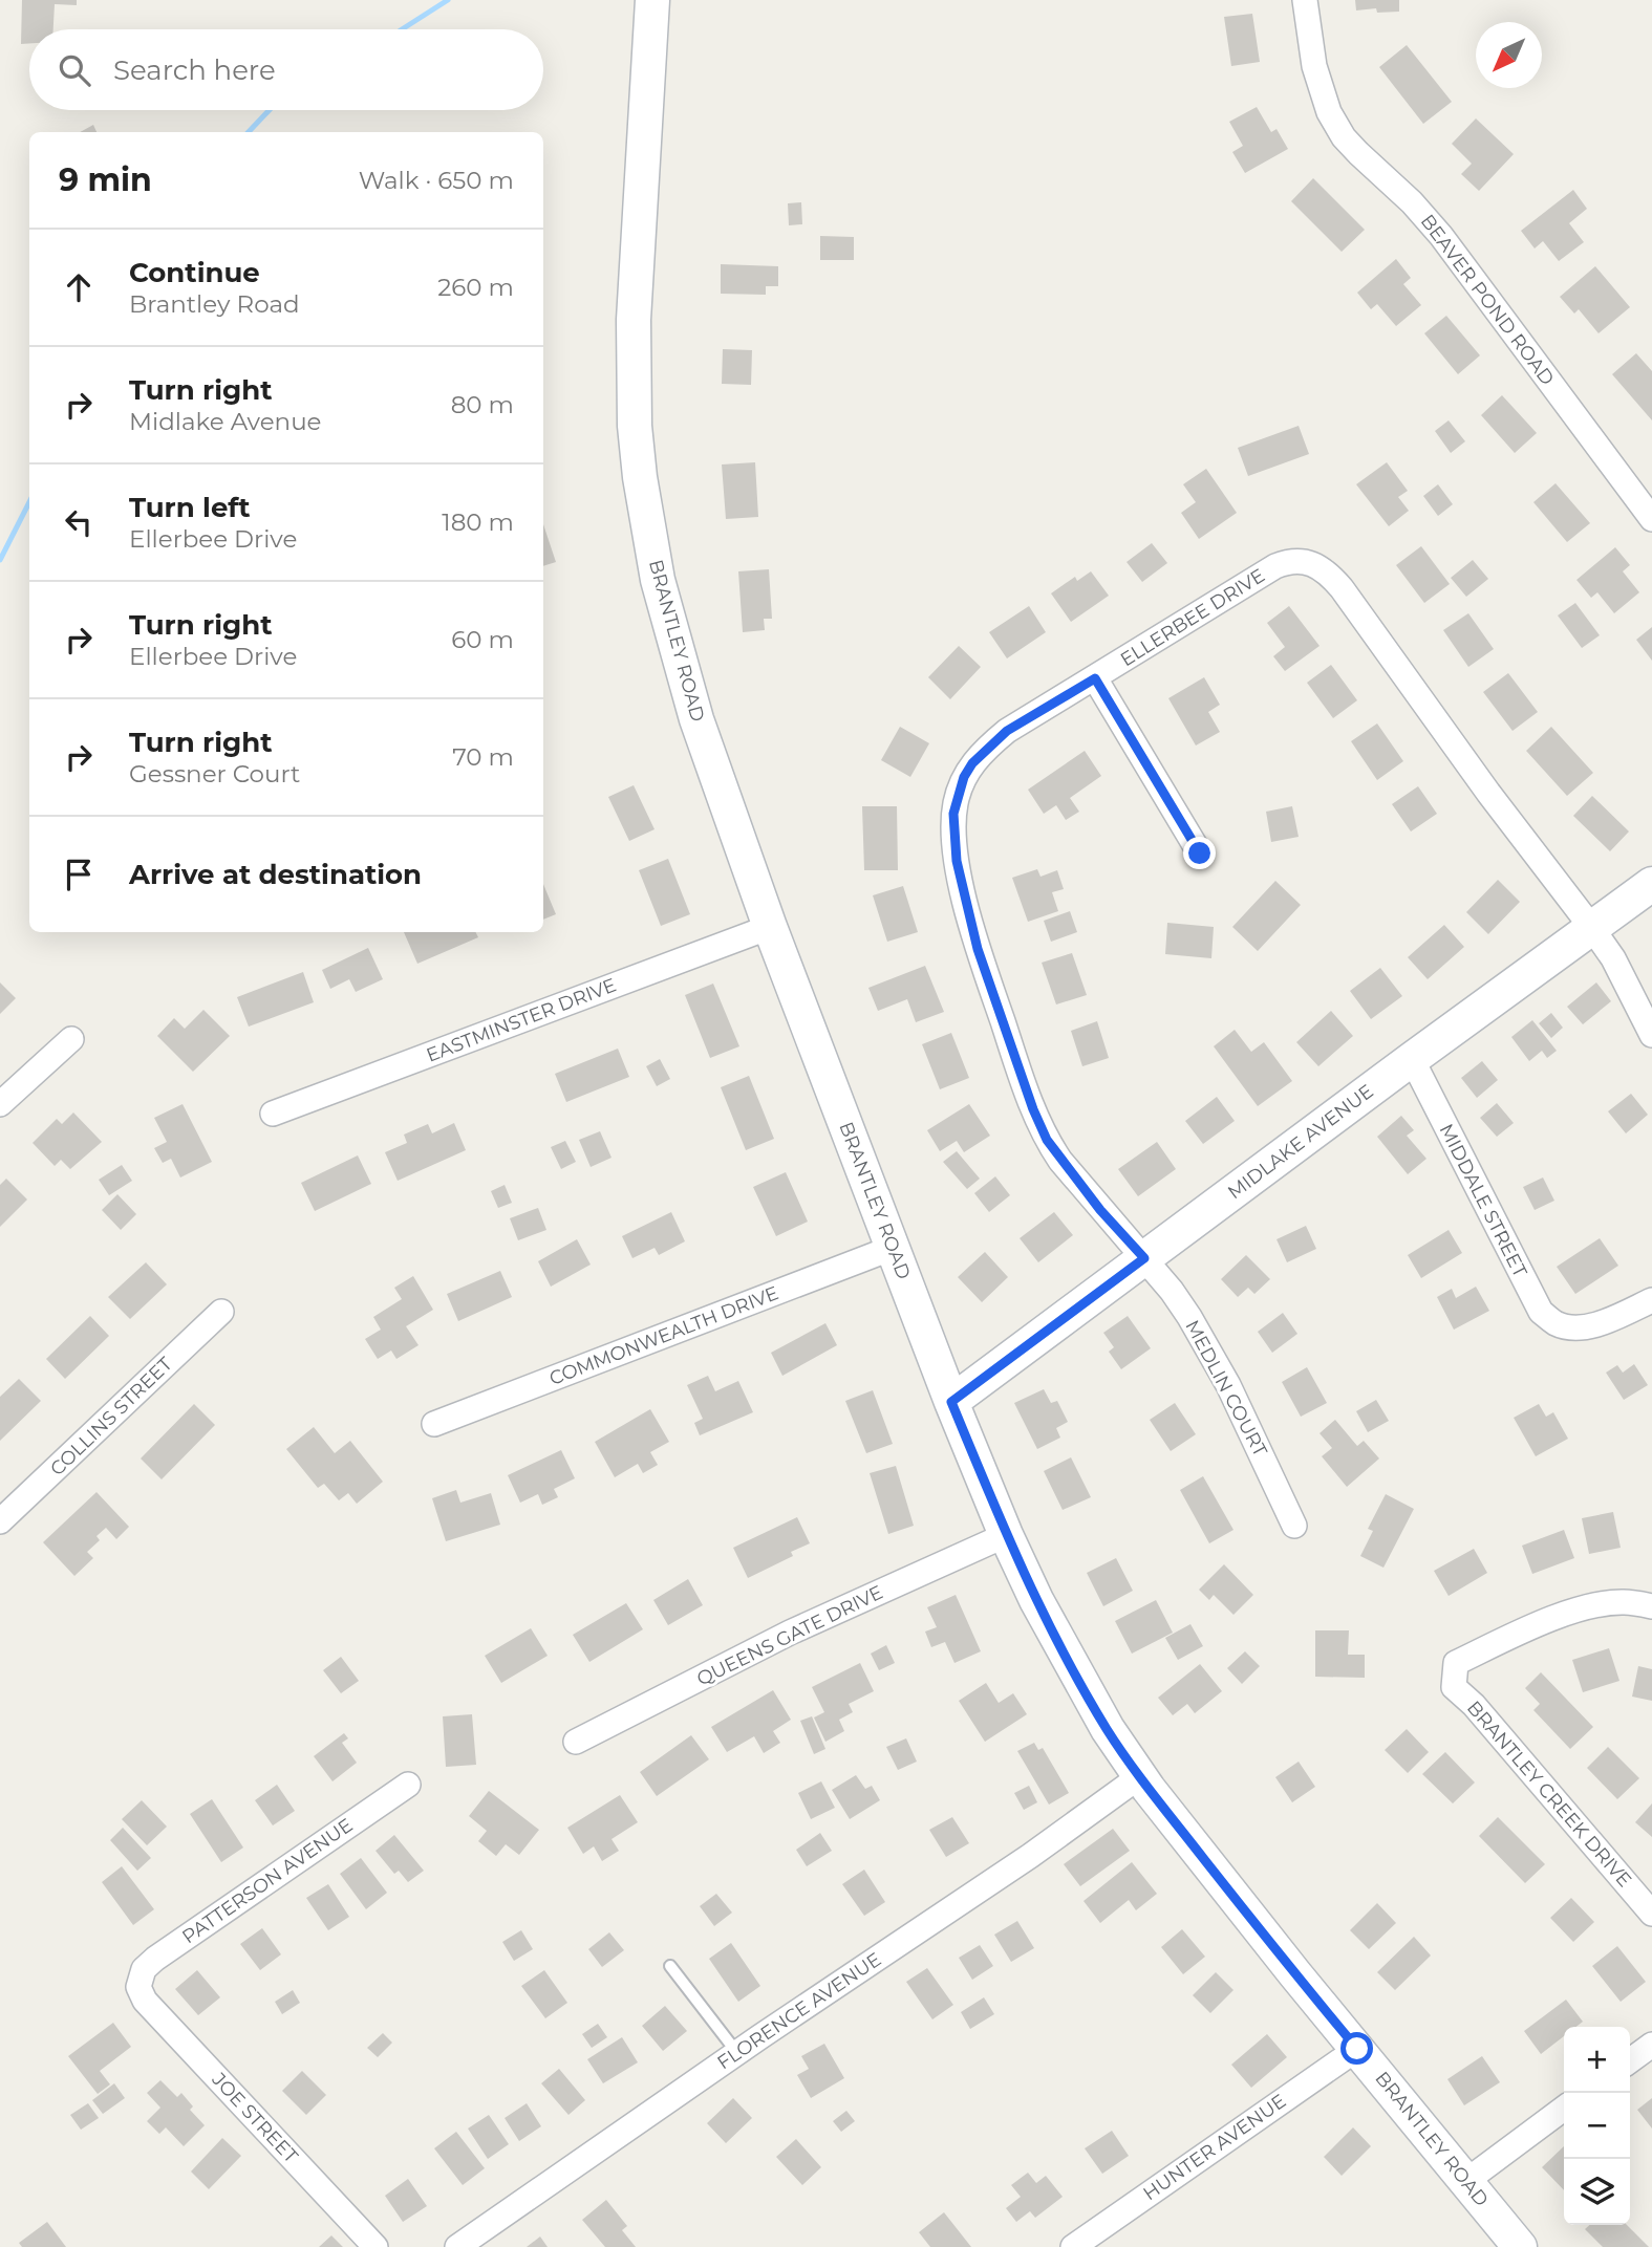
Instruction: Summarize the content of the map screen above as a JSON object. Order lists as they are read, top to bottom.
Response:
{
  "streets": {
    "street": [
      "BEAVER POND ROAD",
      "ELLERBEE DRIVE",
      "BRANTLEY ROAD",
      "EASTMINSTER DRIVE",
      "MIDLAKE AVENUE",
      "MIDDALE STREET",
      "COMMONWEALTH DRIVE",
      "MEDLIN COURT",
      "COLLINS STREET",
      "QUEENS GATE DRIVE",
      "BRANTLEY CREEK DRIVE",
      "PATTERSON AVENUE",
      "FLORENCE AVENUE",
      "JOE STREET",
      "HUNTER AVENUE"
    ]
  },
  "crossings": [
    ["ELLERBEE DRIVE", "MIDLAKE AVENUE"],
    ["ELLERBEE DRIVE", "MEDLIN COURT"],
    ["BRANTLEY ROAD", "EASTMINSTER DRIVE"],
    ["BRANTLEY ROAD", "MIDLAKE AVENUE"],
    ["BRANTLEY ROAD", "COMMONWEALTH DRIVE"],
    ["BRANTLEY ROAD", "QUEENS GATE DRIVE"],
    ["BRANTLEY ROAD", "FLORENCE AVENUE"],
    ["BRANTLEY ROAD", "HUNTER AVENUE"],
    ["MIDLAKE AVENUE", "MIDDALE STREET"],
    ["MIDLAKE AVENUE", "MEDLIN COURT"],
    ["PATTERSON AVENUE", "JOE STREET"]
  ],
  "north": "bottom left",
  "page": {
    "search": "Search here",
    "heading": ["9 min", "Walk · 650 m"],
    "list": [
      ["Continue", "Brantley Road", "260 m"],
      ["Turn right", "Midlake Avenue", "80 m"],
      ["Turn left", "Ellerbee Drive", "180 m"],
      ["Turn right", "Ellerbee Drive", "60 m"],
      ["Turn right", "Gessner Court", "70 m"],
      "Arrive at destination"
    ],
    "map_buttons": ["+", "−"]
  }
}
